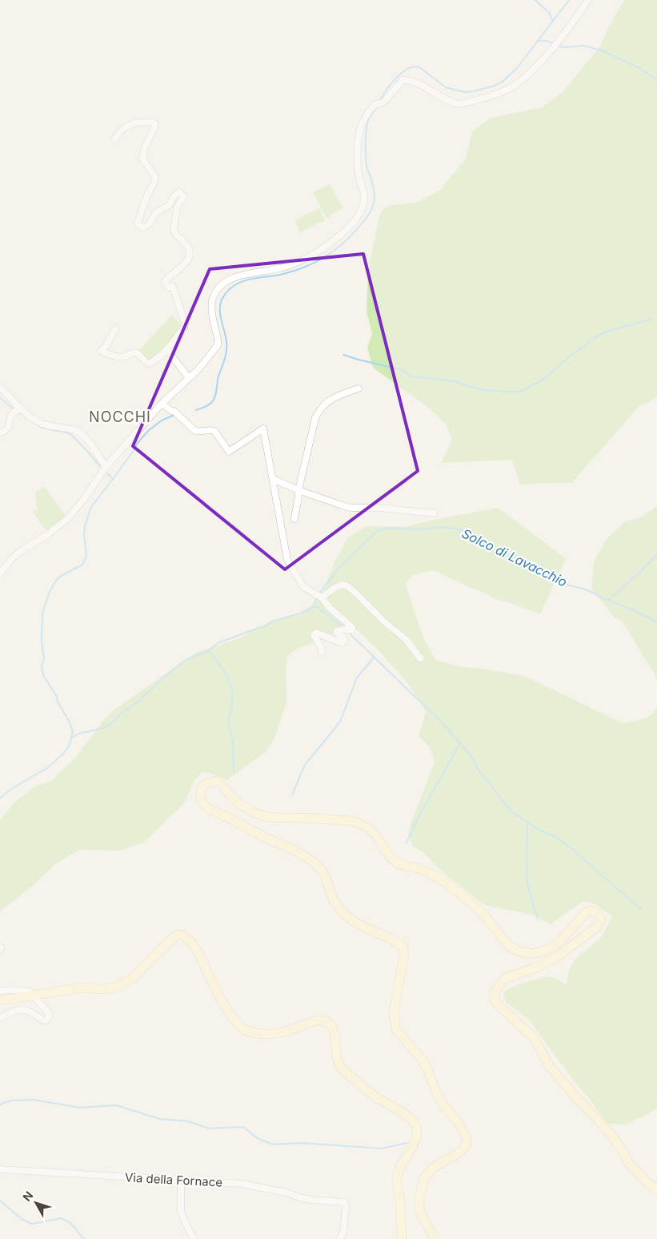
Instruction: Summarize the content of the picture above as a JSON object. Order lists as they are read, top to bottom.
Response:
{
  "streets": {
    "street": ["Via della Fornace"]
  },
  "districts": ["NOCCHI"],
  "water": ["Solco di Lavacchio"],
  "north": "top left"
}
